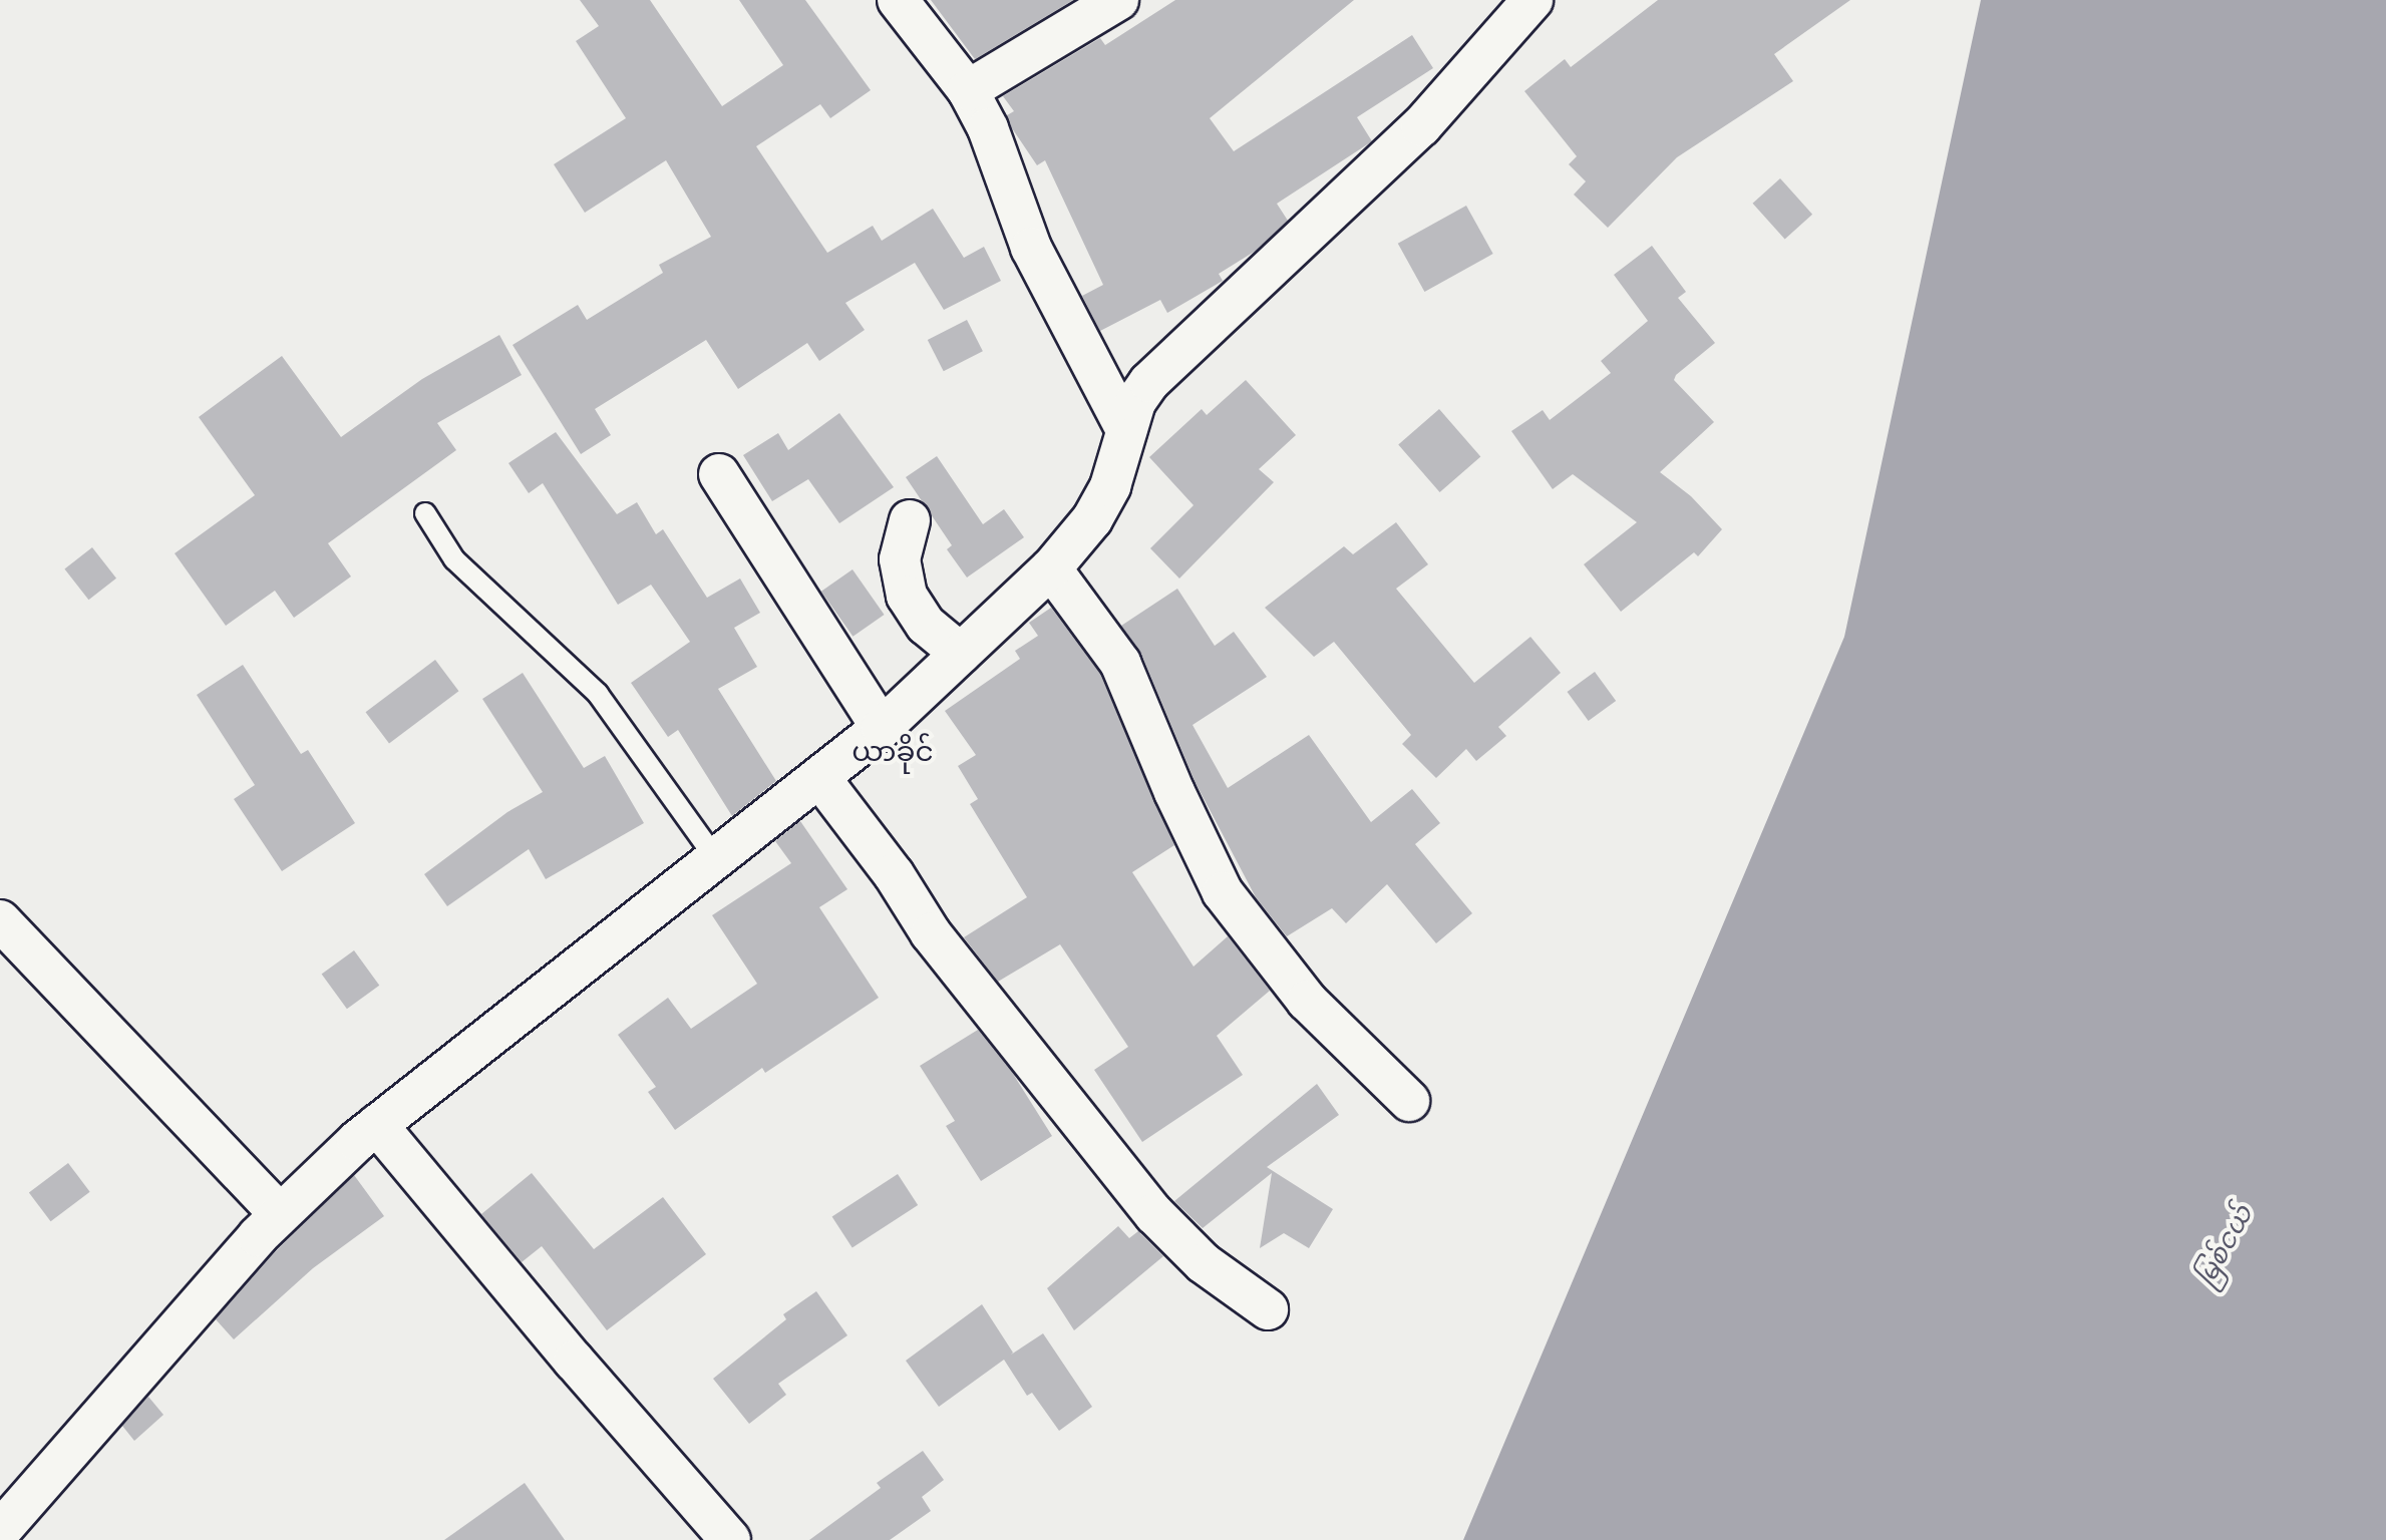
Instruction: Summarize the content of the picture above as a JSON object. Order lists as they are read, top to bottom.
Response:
{
  "districts": ["ယာခိုင်"],
  "water": ["မြစ်ငယ်"]
}
